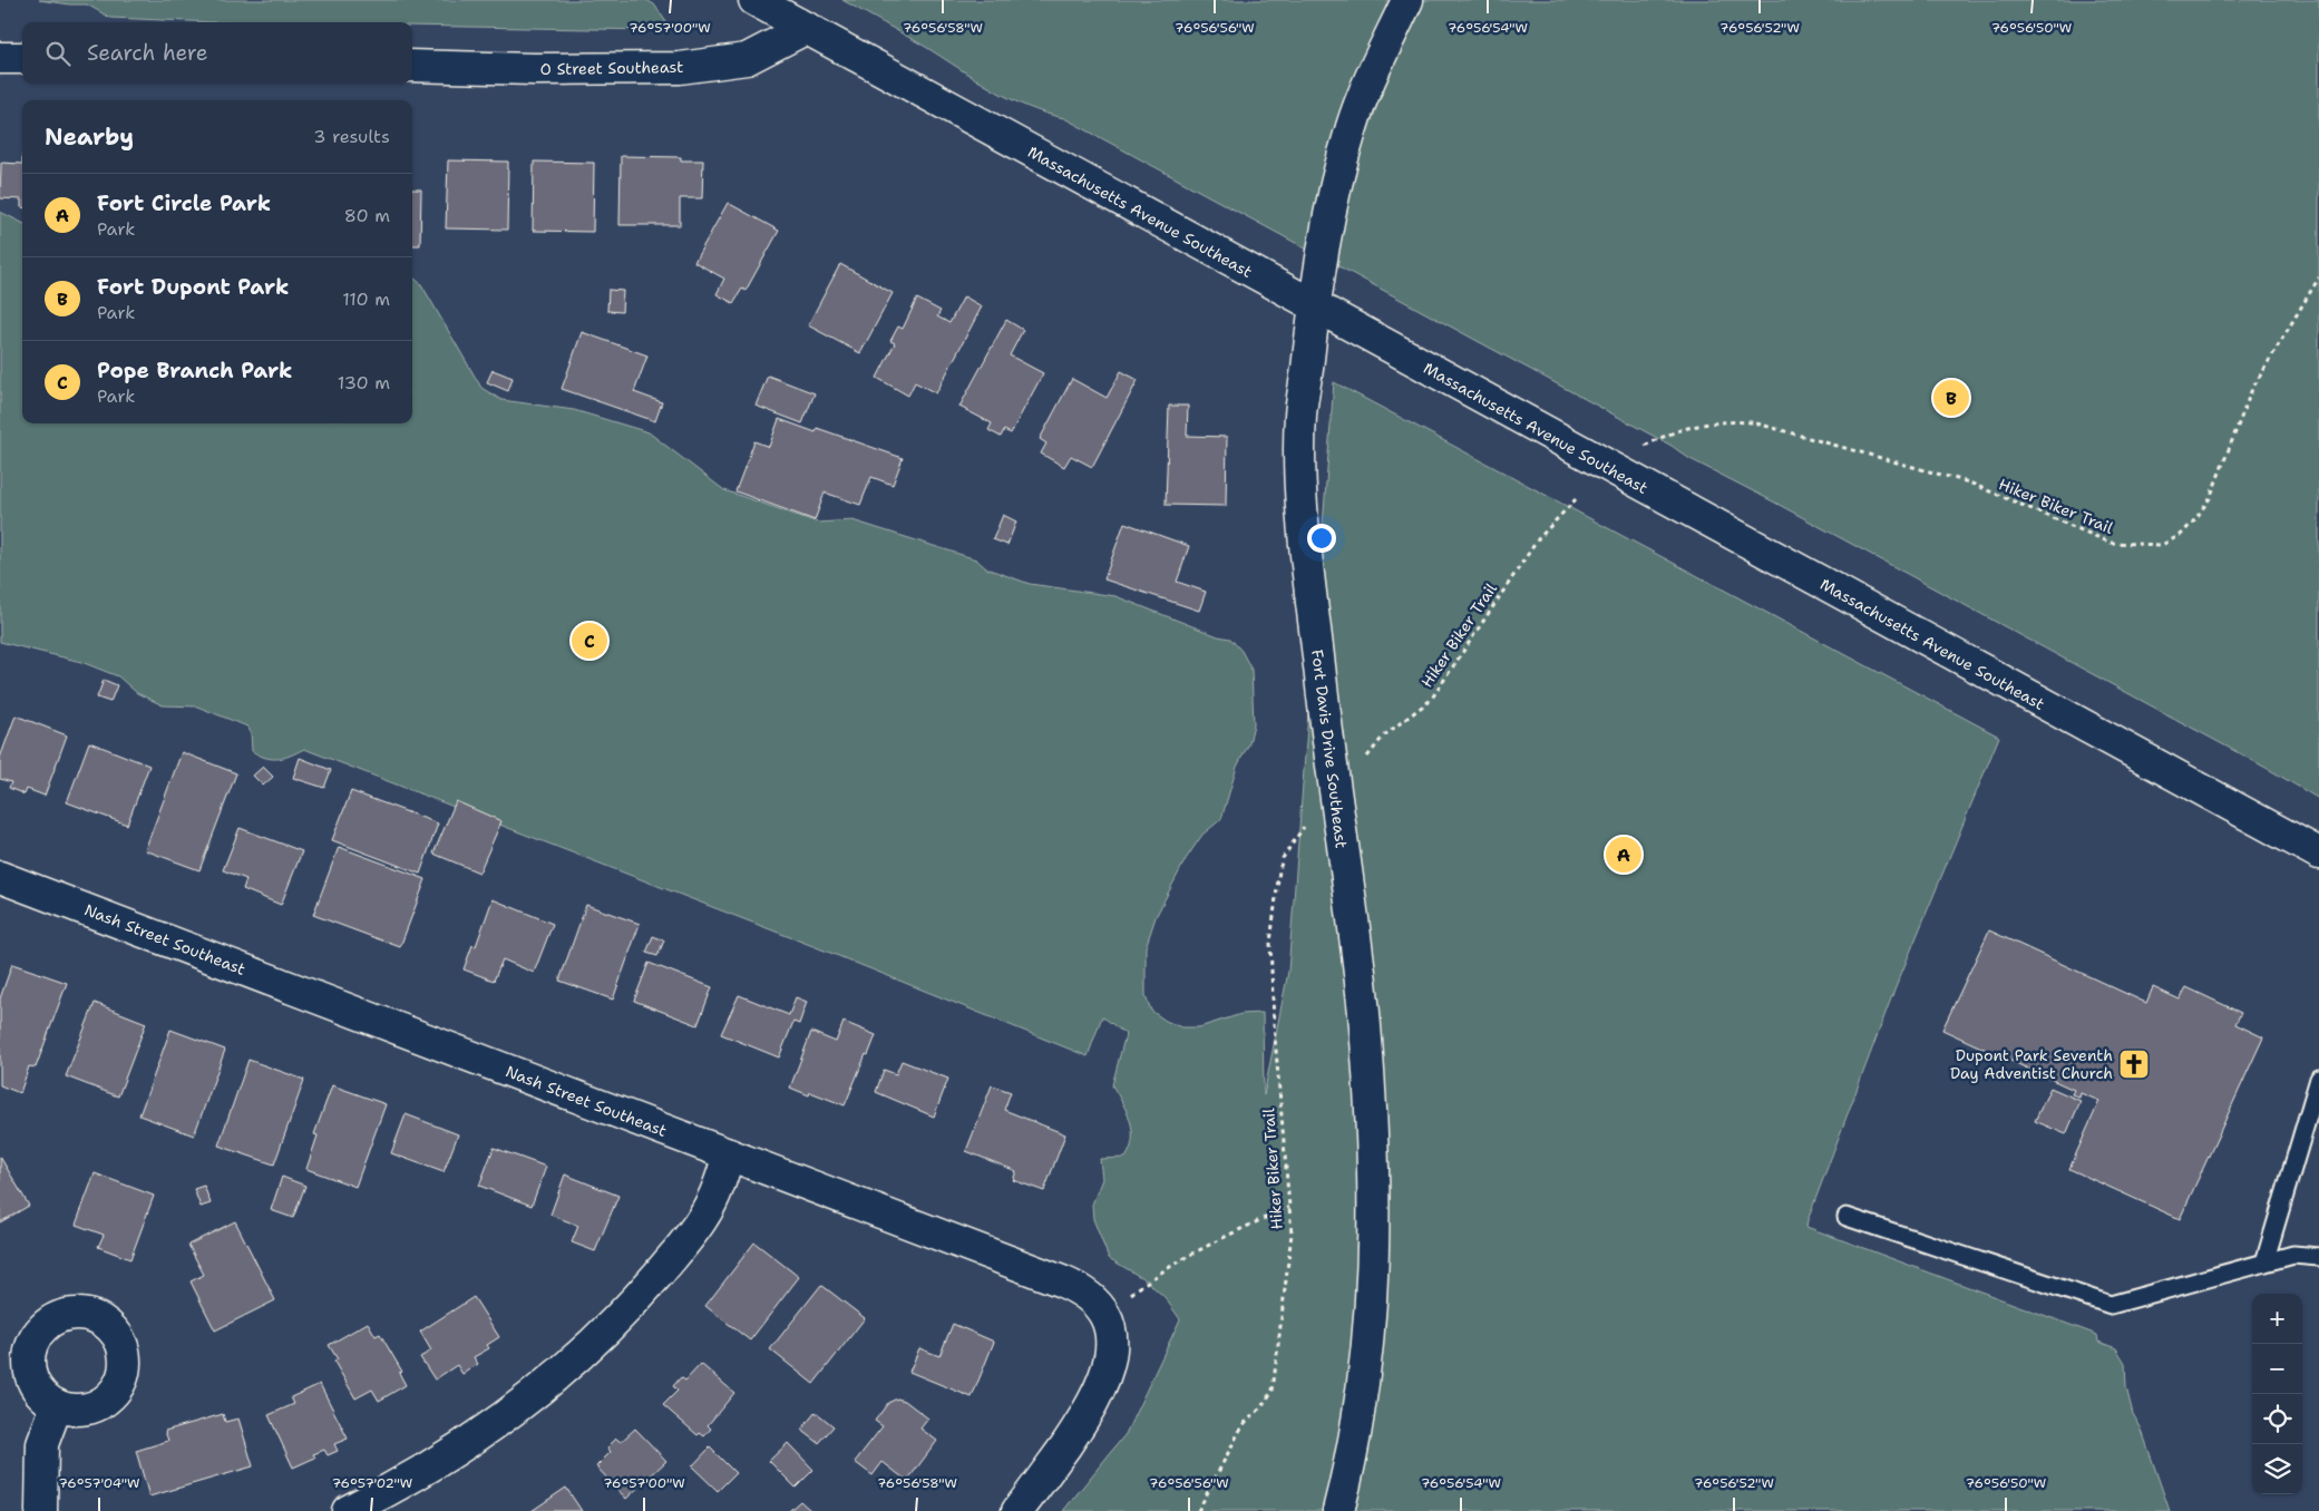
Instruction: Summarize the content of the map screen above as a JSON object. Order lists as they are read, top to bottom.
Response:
{
  "streets": {
    "street": [
      "O Street Southeast",
      "Massachusetts Avenue Southeast",
      "Fort Davis Drive Southeast",
      "Nash Street Southeast"
    ],
    "path": ["Hiker Biker Trail"]
  },
  "crossings": [
    ["O Street Southeast", "Massachusetts Avenue Southeast"],
    ["Massachusetts Avenue Southeast", "Fort Davis Drive Southeast"]
  ],
  "places": {
    "church": ["Dupont Park Seventh Day Adventist Church"]
  },
  "page": {
    "search": "Search here",
    "heading": ["Nearby", "3 results"],
    "list": [
      {
        "mark": "A",
        "name": "Fort Circle Park",
        "note": "Park",
        "value": "80 m"
      },
      {
        "mark": "B",
        "name": "Fort Dupont Park",
        "note": "Park",
        "value": "110 m"
      },
      {
        "mark": "C",
        "name": "Pope Branch Park",
        "note": "Park",
        "value": "130 m"
      }
    ],
    "pins": ["B", "C", "A"],
    "map_buttons": ["+", "−"]
  },
  "coordinates": [
    "76°57'00\"W",
    "76°56'58\"W",
    "76°56'56\"W",
    "76°56'54\"W",
    "76°56'52\"W",
    "76°56'50\"W",
    "76°57'04\"W",
    "76°57'02\"W"
  ]
}
